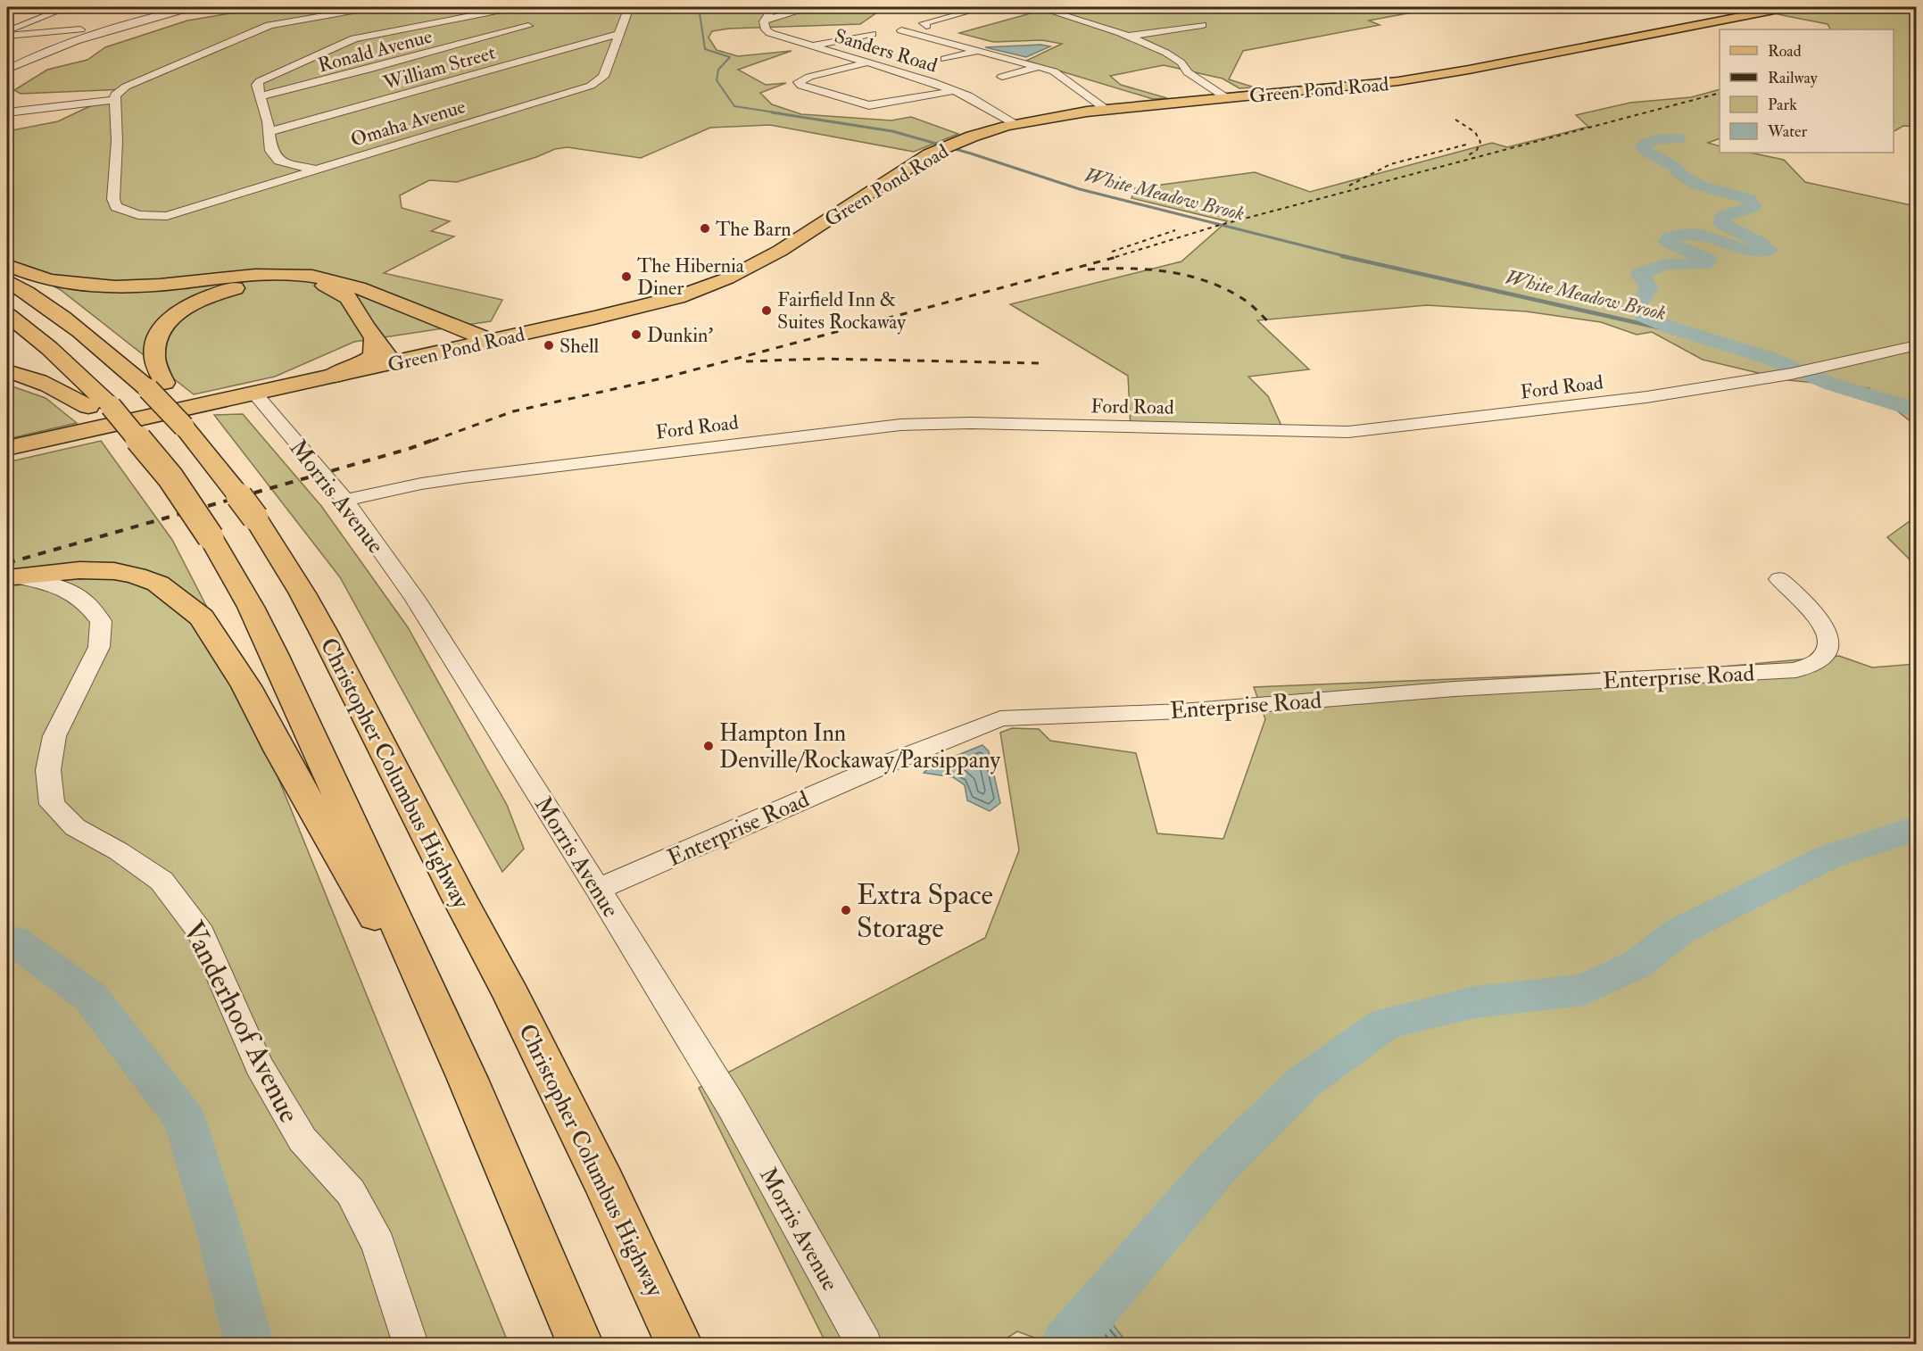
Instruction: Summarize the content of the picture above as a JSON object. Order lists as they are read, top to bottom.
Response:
{
  "streets": {
    "main road": ["Green Pond Road", "Christopher Columbus Highway"],
    "street": [
      "Ronald Avenue",
      "Sanders Road",
      "William Street",
      "Omaha Avenue",
      "Ford Road",
      "Morris Avenue",
      "Enterprise Road",
      "Vanderhoof Avenue"
    ]
  },
  "crossings": [
    ["Sanders Road", "Green Pond Road"],
    ["William Street", "Omaha Avenue"],
    ["Green Pond Road", "Morris Avenue"],
    ["Ford Road", "Morris Avenue"],
    ["Morris Avenue", "Enterprise Road"]
  ],
  "water": ["White Meadow Brook"],
  "places": [
    "The Barn",
    "The Hibernia Diner",
    "Fairfield Inn & Suites Rockaway",
    "Dunkin'",
    "Shell",
    "Hampton Inn Denville/Rockaway/Parsippany",
    "Extra Space Storage"
  ],
  "legend": [
    "Road",
    "Railway",
    "Park",
    "Water"
  ]
}
